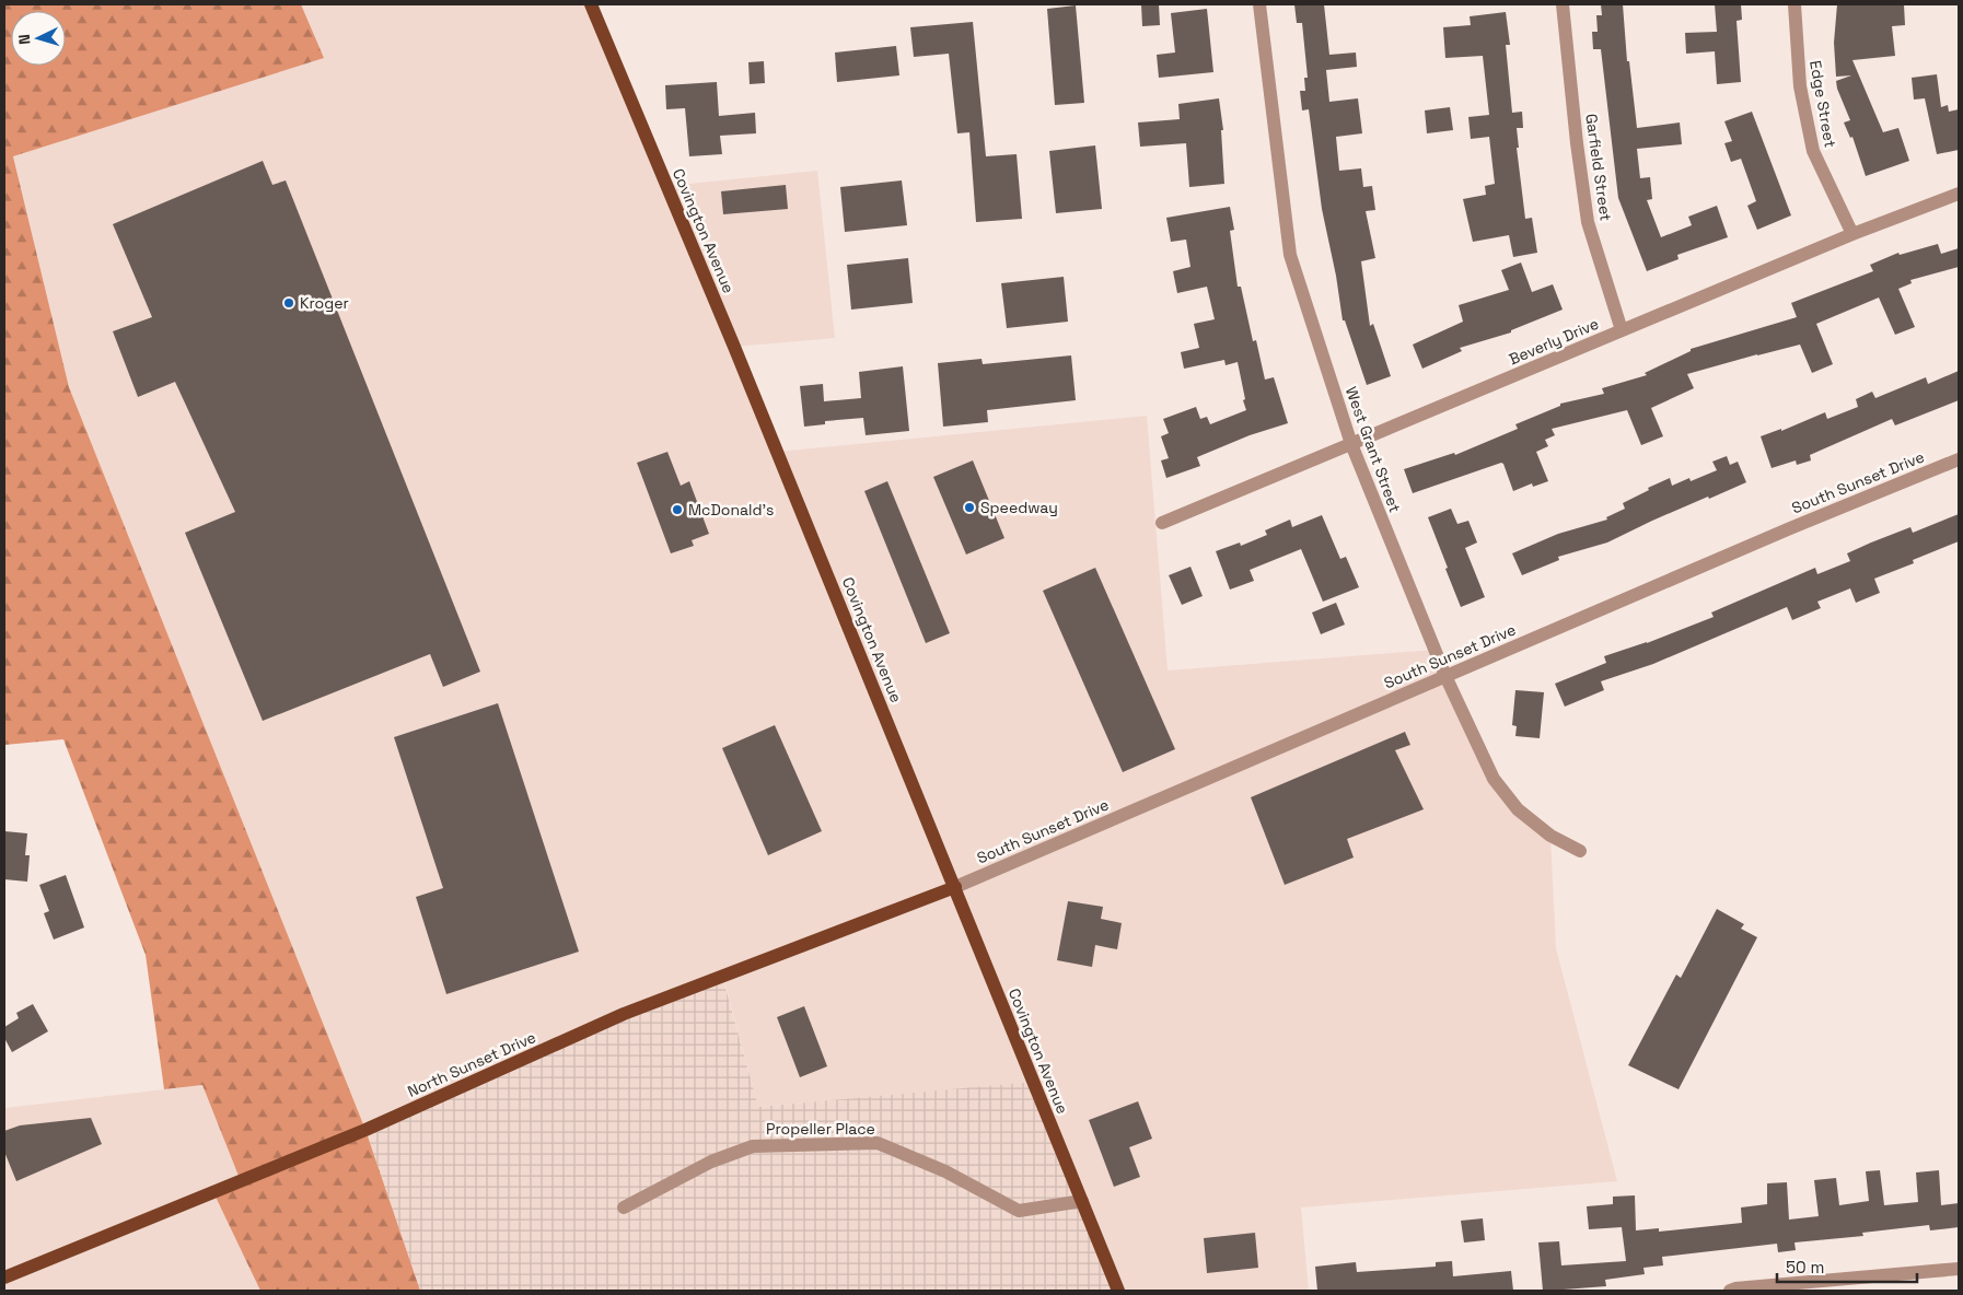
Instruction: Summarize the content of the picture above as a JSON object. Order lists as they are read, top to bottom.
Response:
{
  "streets": {
    "main road": ["Covington Avenue", "North Sunset Drive"],
    "street": [
      "Edge Street",
      "Garfield Street",
      "Beverly Drive",
      "West Grant Street",
      "South Sunset Drive",
      "Propeller Place"
    ]
  },
  "crossings": [
    ["Edge Street", "Beverly Drive"],
    ["Garfield Street", "Beverly Drive"],
    ["Covington Avenue", "South Sunset Drive"],
    ["Covington Avenue", "North Sunset Drive"],
    ["Covington Avenue", "Propeller Place"],
    ["Beverly Drive", "West Grant Street"],
    ["West Grant Street", "South Sunset Drive"],
    ["South Sunset Drive", "North Sunset Drive"]
  ],
  "places": ["Kroger", "Speedway", "McDonald's"],
  "scale_bar": "50 m",
  "north": "left"
}
